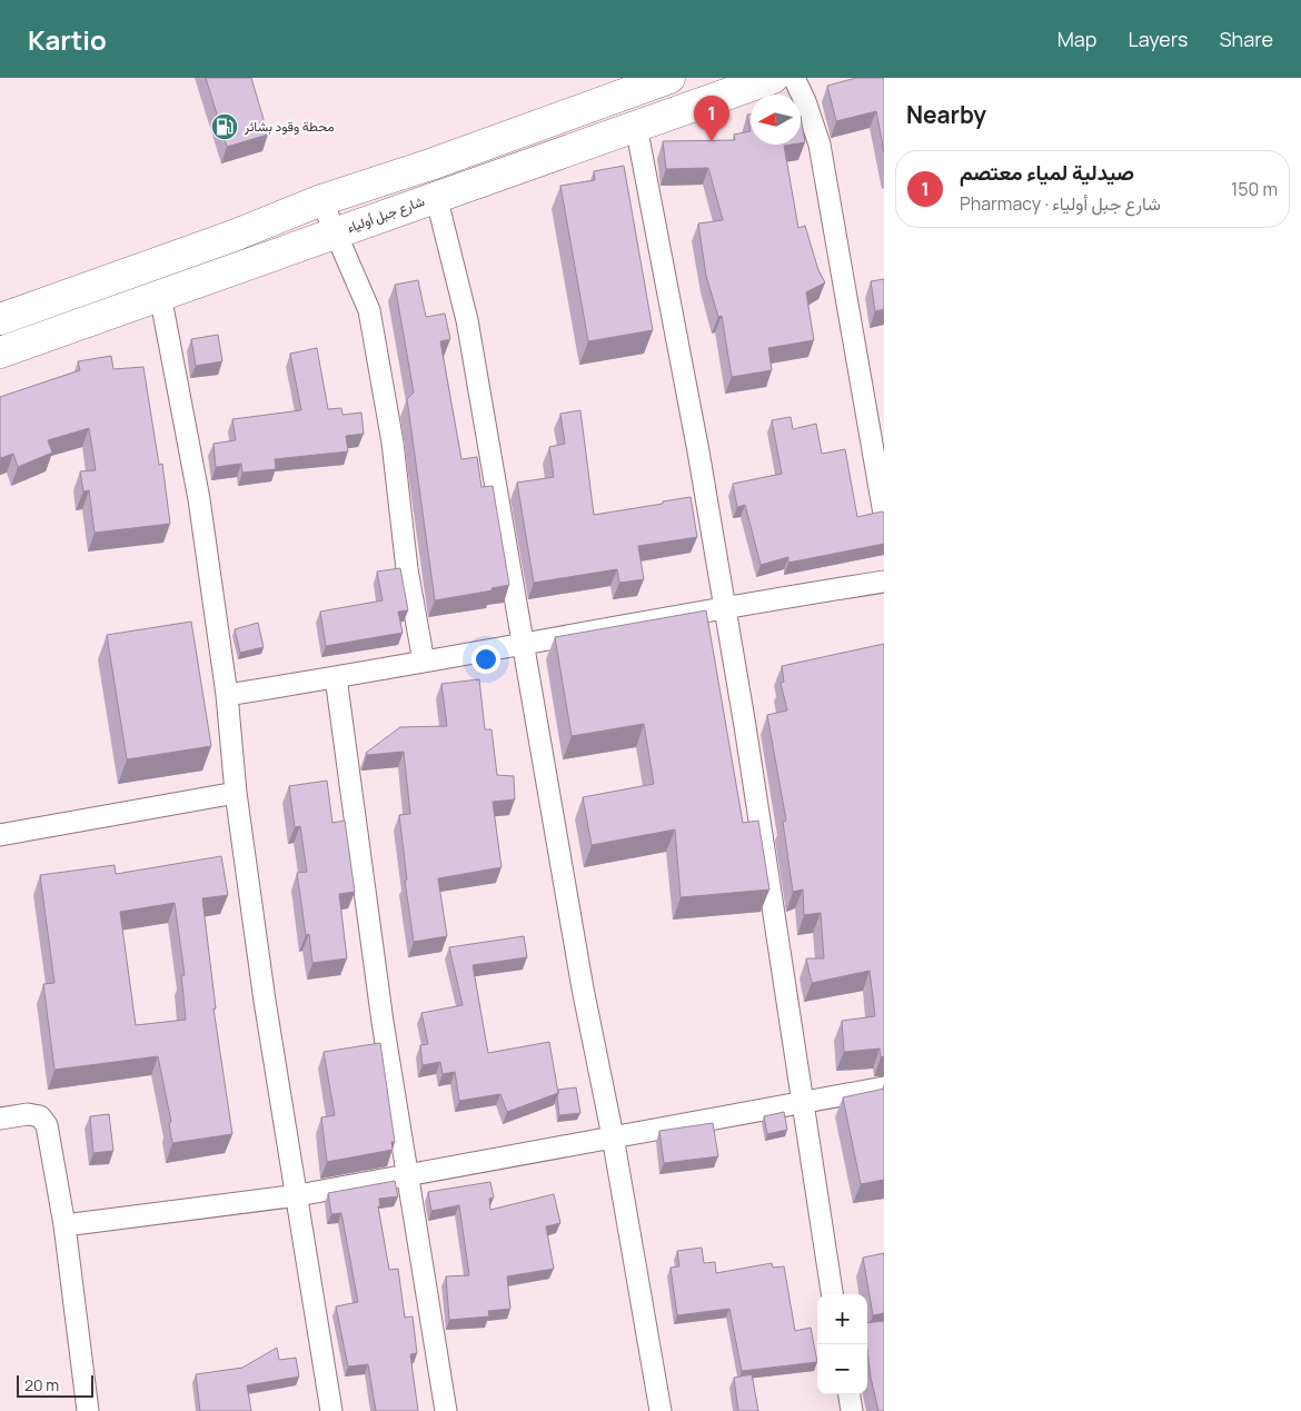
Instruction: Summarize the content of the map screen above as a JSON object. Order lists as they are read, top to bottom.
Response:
{
  "streets": {
    "main road": ["شارع جبل أولياء"]
  },
  "places": {
    "fuel station": ["محطة وقود بشائر"]
  },
  "scale_bar": "20 m",
  "north": "left",
  "page": {
    "header": "Kartio",
    "nav": ["Map", "Layers", "Share"],
    "heading": "Nearby",
    "pins": "1",
    "list": [
      {
        "mark": "1",
        "name": "صيدلية لمياء معتصم",
        "note": "Pharmacy · شارع جبل أولياء",
        "value": "150 m"
      }
    ],
    "map_buttons": ["+", "−"],
    "scale": "20 m"
  }
}
